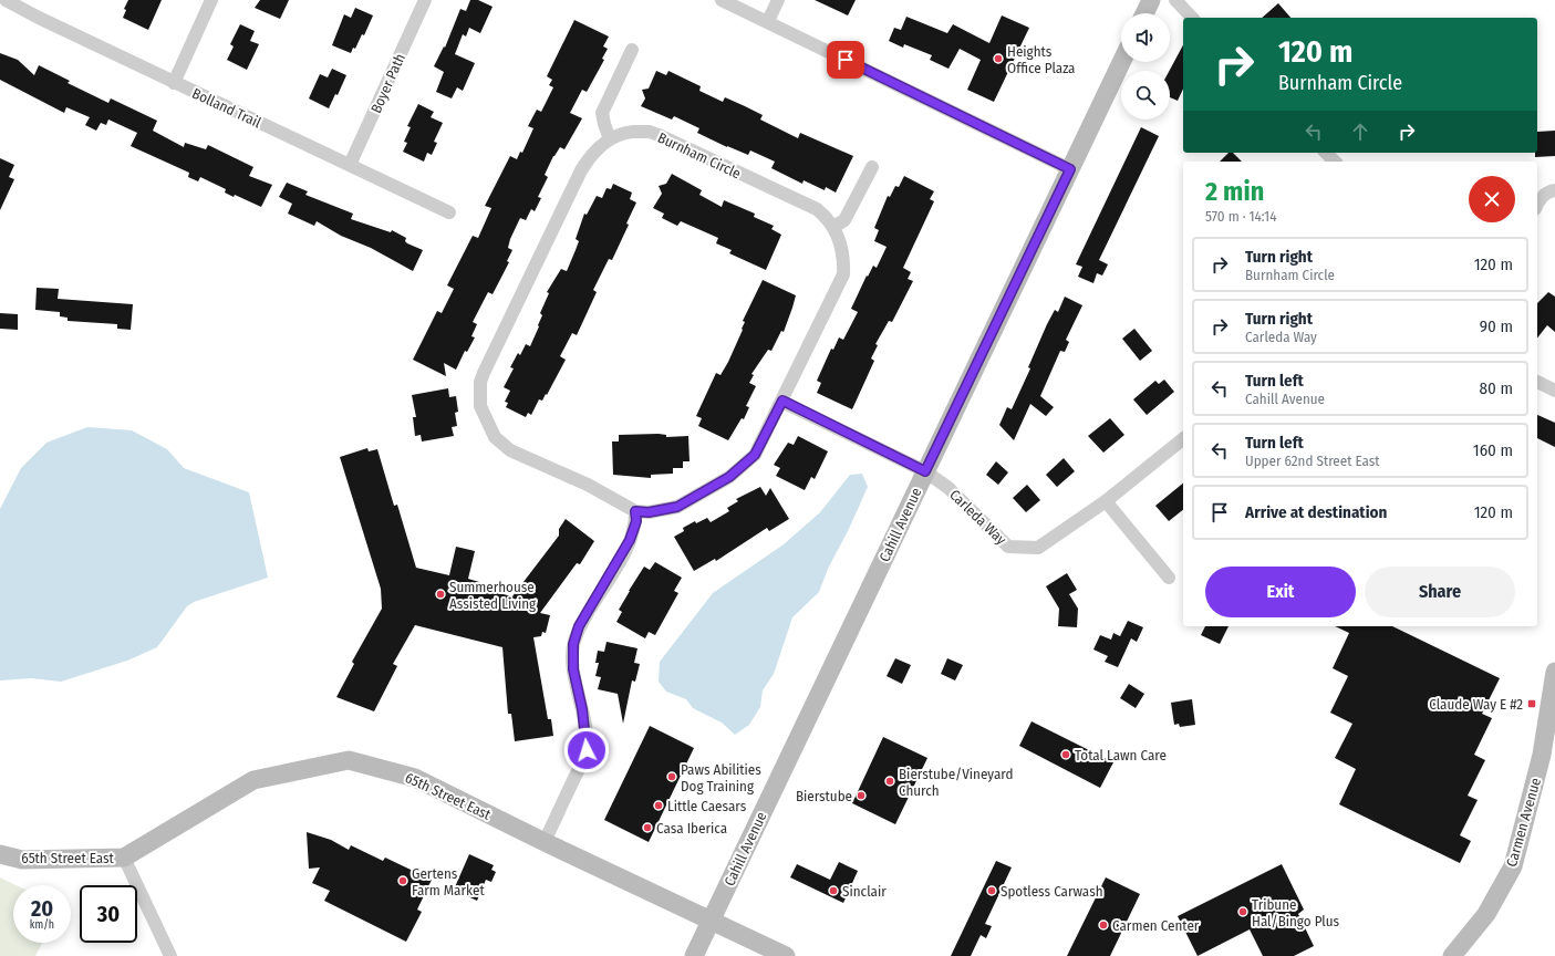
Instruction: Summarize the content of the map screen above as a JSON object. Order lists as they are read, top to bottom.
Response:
{
  "streets": {
    "street": [
      "Boyer Path",
      "Bolland Trail",
      "Burnham Circle",
      "Carleda Way",
      "Cahill Avenue",
      "65th Street East",
      "Carmen Avenue"
    ]
  },
  "crossings": [
    ["Boyer Path", "Bolland Trail"],
    ["Burnham Circle", "Carleda Way"],
    ["Carleda Way", "Cahill Avenue"],
    ["Cahill Avenue", "65th Street East"]
  ],
  "places": {
    "other": [
      "Heights Office Plaza",
      "Summerhouse Assisted Living",
      "Total Lawn Care",
      "Paws Abilities Dog Training",
      "Bierstube/Vineyard Church",
      "Bierstube",
      "Little Caesars",
      "Casa Iberica",
      "Gertens Farm Market",
      "Sinclair",
      "Spotless Carwash",
      "Tribune Hal/Bingo Plus",
      "Carmen Center"
    ],
    "transit": ["Claude Way E #2"]
  },
  "page": {
    "turn": ["120 m", "Burnham Circle"],
    "heading": ["2 min", "570 m · 14:14"],
    "list": [
      {
        "name": "Turn right",
        "note": "Burnham Circle",
        "value": "120 m"
      },
      {
        "name": "Turn right",
        "note": "Carleda Way",
        "value": "90 m"
      },
      {
        "name": "Turn left",
        "note": "Cahill Avenue",
        "value": "80 m"
      },
      {
        "name": "Turn left",
        "note": "Upper 62nd Street East",
        "value": "160 m"
      },
      {
        "name": "Arrive at destination",
        "value": "120 m"
      }
    ],
    "buttons": ["Exit", "Share"],
    "speed": "20 km/h",
    "limit": "30"
  }
}
